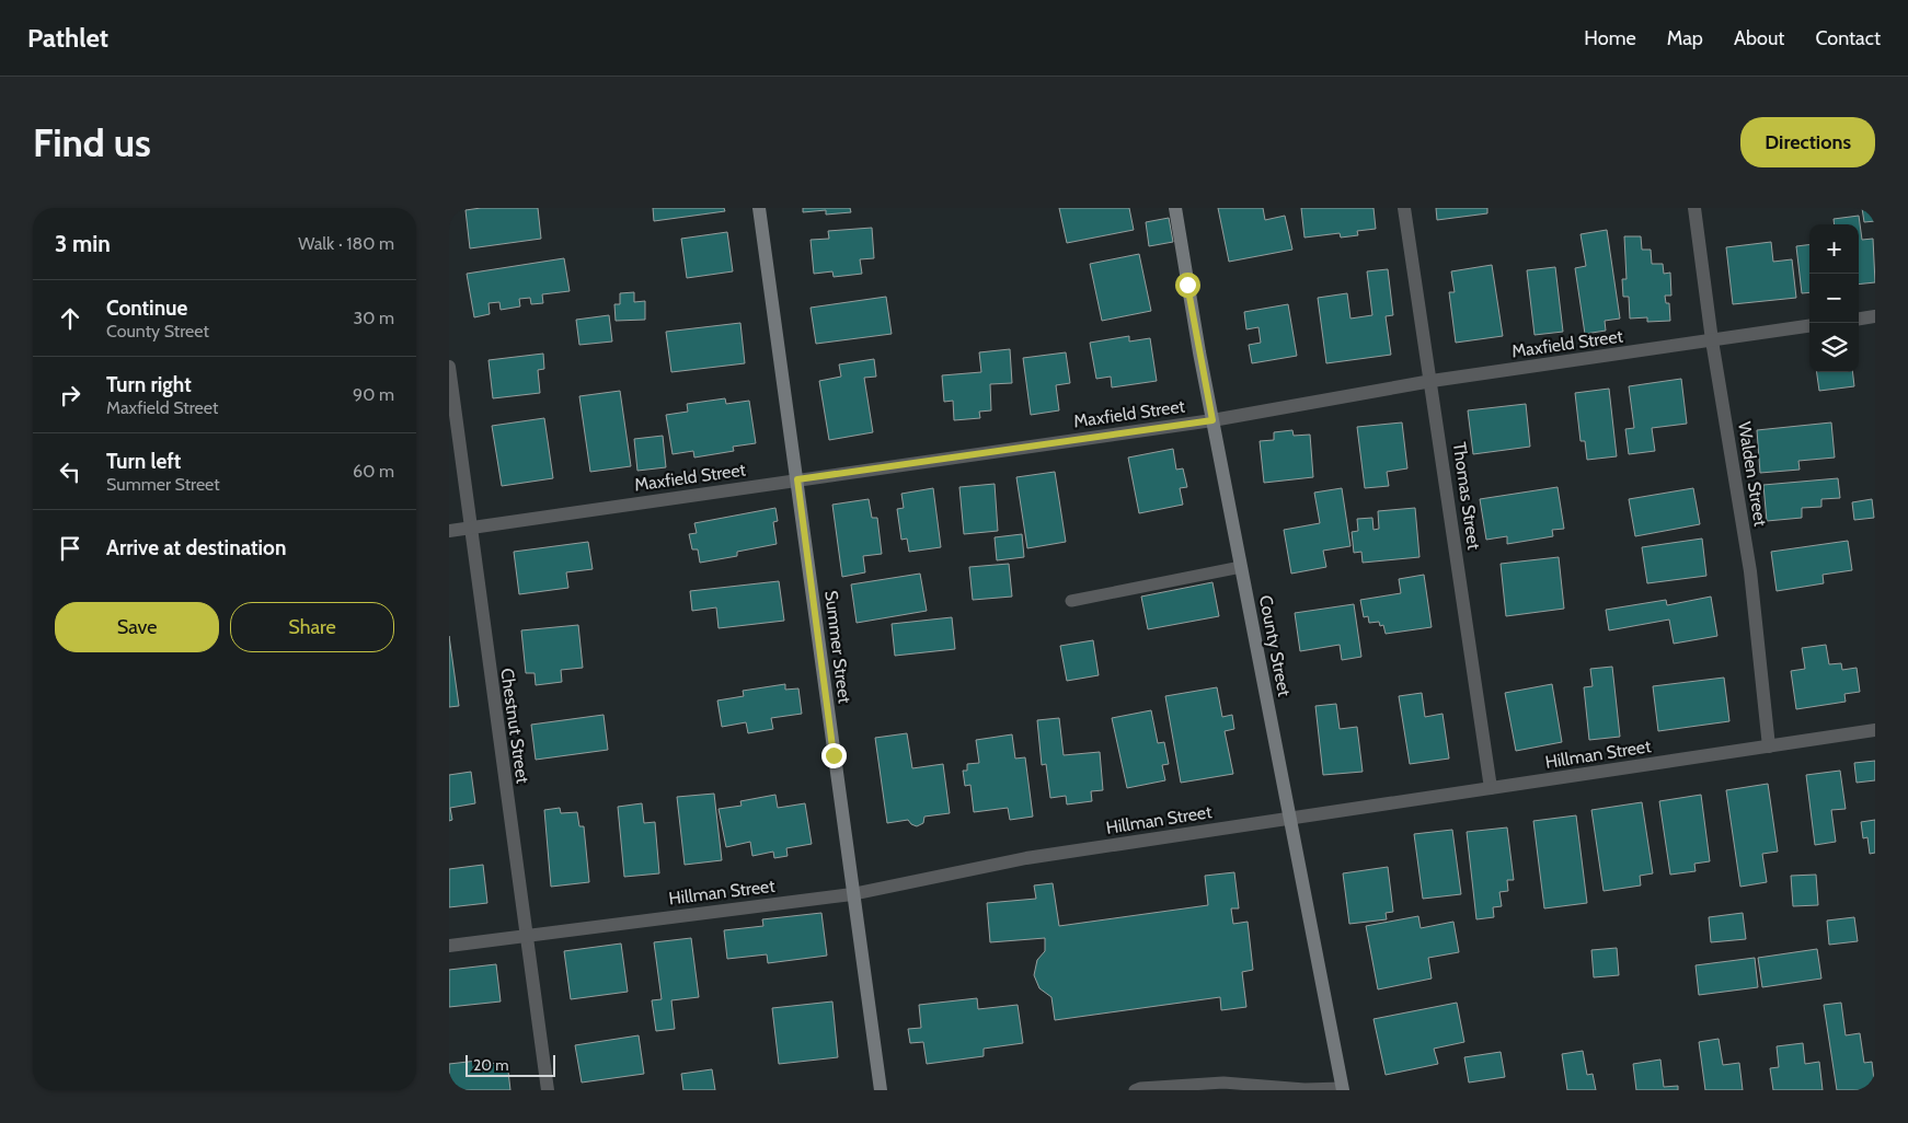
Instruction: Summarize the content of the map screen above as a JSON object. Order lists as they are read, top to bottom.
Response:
{
  "streets": {
    "main road": ["County Street", "Summer Street"],
    "street": [
      "Maxfield Street",
      "Walden Street",
      "Thomas Street",
      "Chestnut Street",
      "Hillman Street"
    ]
  },
  "crossings": [
    ["Maxfield Street", "Walden Street"],
    ["Maxfield Street", "Thomas Street"],
    ["Maxfield Street", "County Street"],
    ["Maxfield Street", "Summer Street"],
    ["Maxfield Street", "Chestnut Street"],
    ["Walden Street", "Hillman Street"],
    ["Thomas Street", "Hillman Street"],
    ["County Street", "Hillman Street"],
    ["Summer Street", "Hillman Street"],
    ["Chestnut Street", "Hillman Street"]
  ],
  "scale_bar": "20 m",
  "page": {
    "header": "Pathlet",
    "nav": [
      "Home",
      "Map",
      "About",
      "Contact"
    ],
    "buttons": [
      "Directions",
      ["Save", "Share"]
    ],
    "title": "Find us",
    "heading": ["3 min", "Walk · 180 m"],
    "map_buttons": ["+", "−"],
    "list": [
      ["Continue", "County Street", "30 m"],
      ["Turn right", "Maxfield Street", "90 m"],
      ["Turn left", "Summer Street", "60 m"],
      "Arrive at destination"
    ],
    "scale": "20 m"
  }
}
